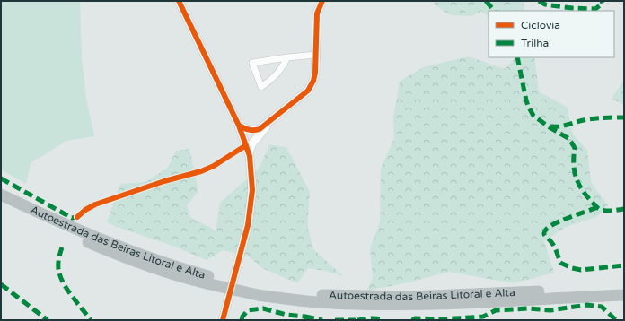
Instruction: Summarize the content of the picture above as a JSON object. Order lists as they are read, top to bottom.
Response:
{
  "streets": {
    "highway": ["Autoestrada das Beiras Litoral e Alta"]
  },
  "legend": ["Ciclovia", "Trilha"]
}
